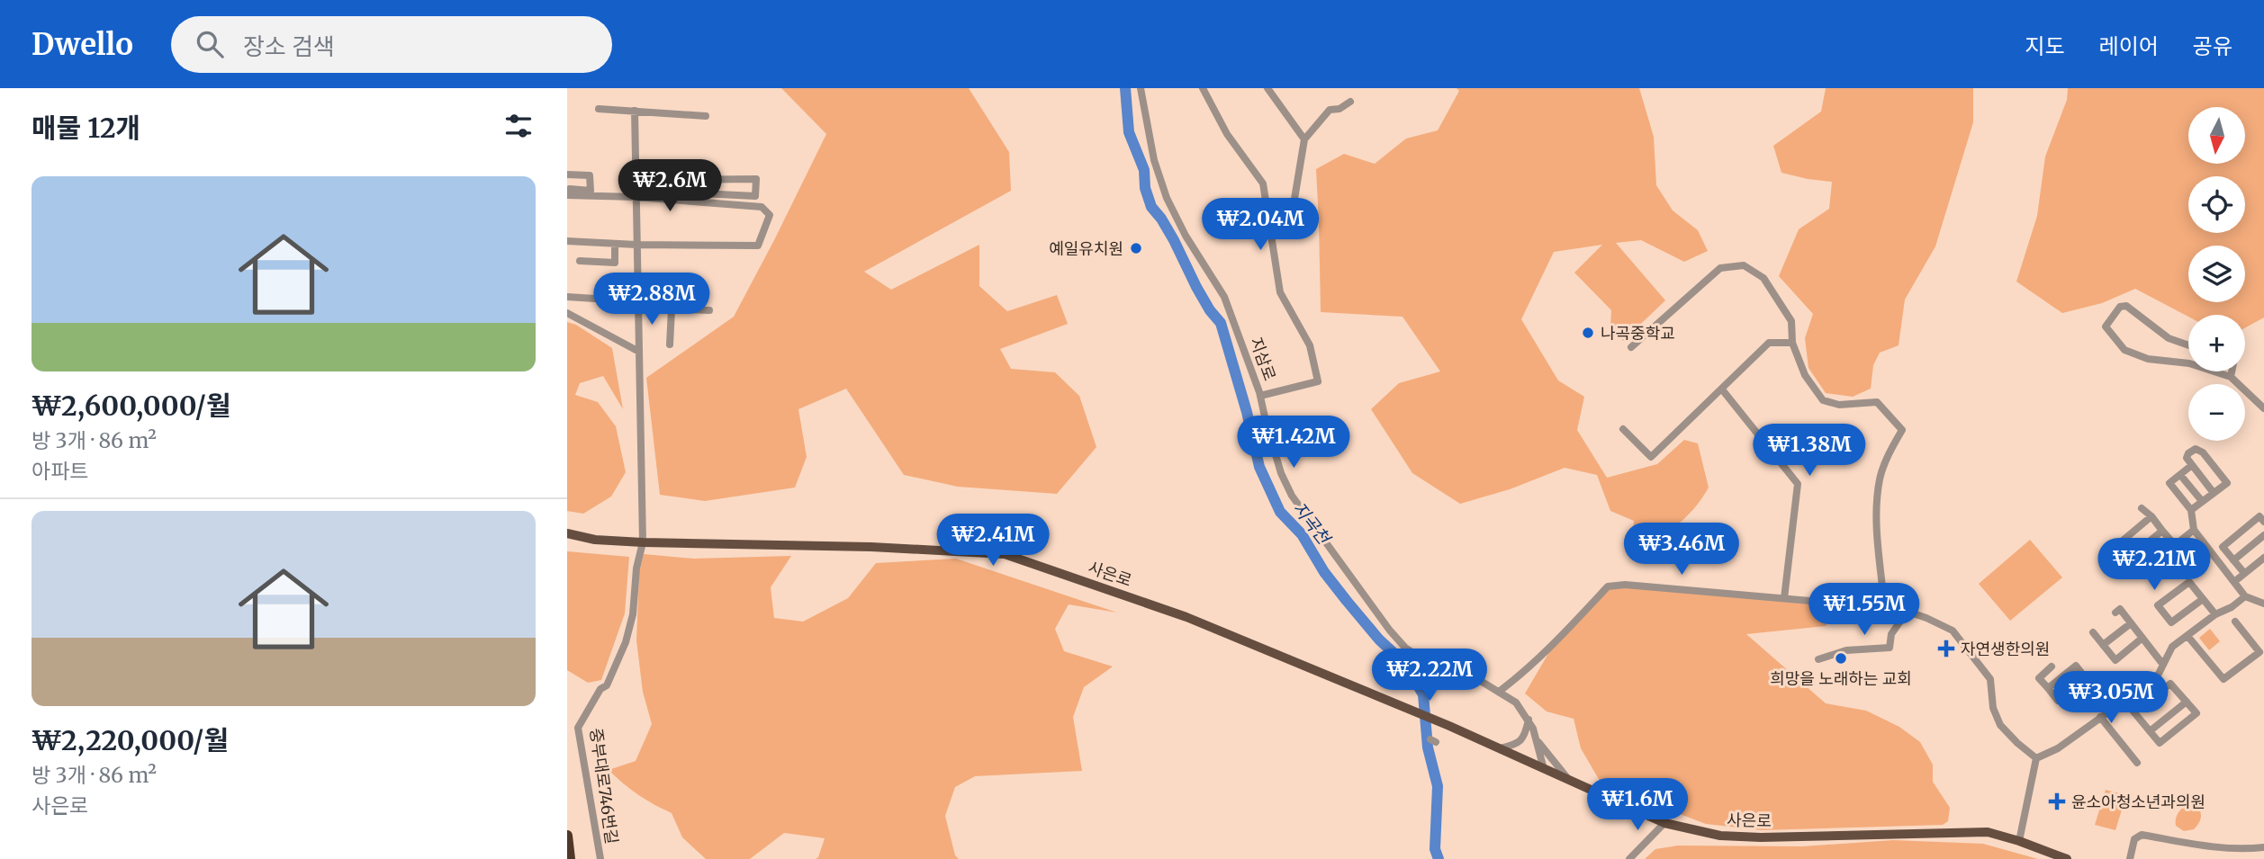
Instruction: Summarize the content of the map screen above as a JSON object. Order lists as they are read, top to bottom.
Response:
{
  "streets": {
    "main road": ["사은로"],
    "street": ["지삼로", "중부대로746번길"]
  },
  "crossings": [
    ["지삼로", "사은로"],
    ["사은로", "중부대로746번길"]
  ],
  "water": ["지곡천"],
  "places": {
    "other": ["예일유치원", "나곡중학교", "희망을 노래하는 교회"],
    "health": ["자연생한의원", "윤소아청소년과의원"]
  },
  "north": "bottom",
  "page": {
    "header": "Dwello",
    "search": "장소 검색",
    "nav": ["지도", "레이어", "공유"],
    "heading": "매물 12개",
    "map_buttons": ["+", "−"],
    "price": [
      "₩2.6M",
      "₩2.04M",
      "₩2.88M",
      "₩1.42M",
      "₩1.38M",
      "₩2.41M",
      "₩3.46M",
      "₩2.21M",
      "₩1.55M",
      "₩2.22M",
      "₩3.05M",
      "₩1.6M"
    ],
    "list": [
      {
        "name": "₩2,600,000/월",
        "note": "방 3개 · 86 m² · 아파트"
      },
      {
        "name": "₩2,220,000/월",
        "note": "방 3개 · 86 m² · 사은로"
      }
    ]
  }
}
